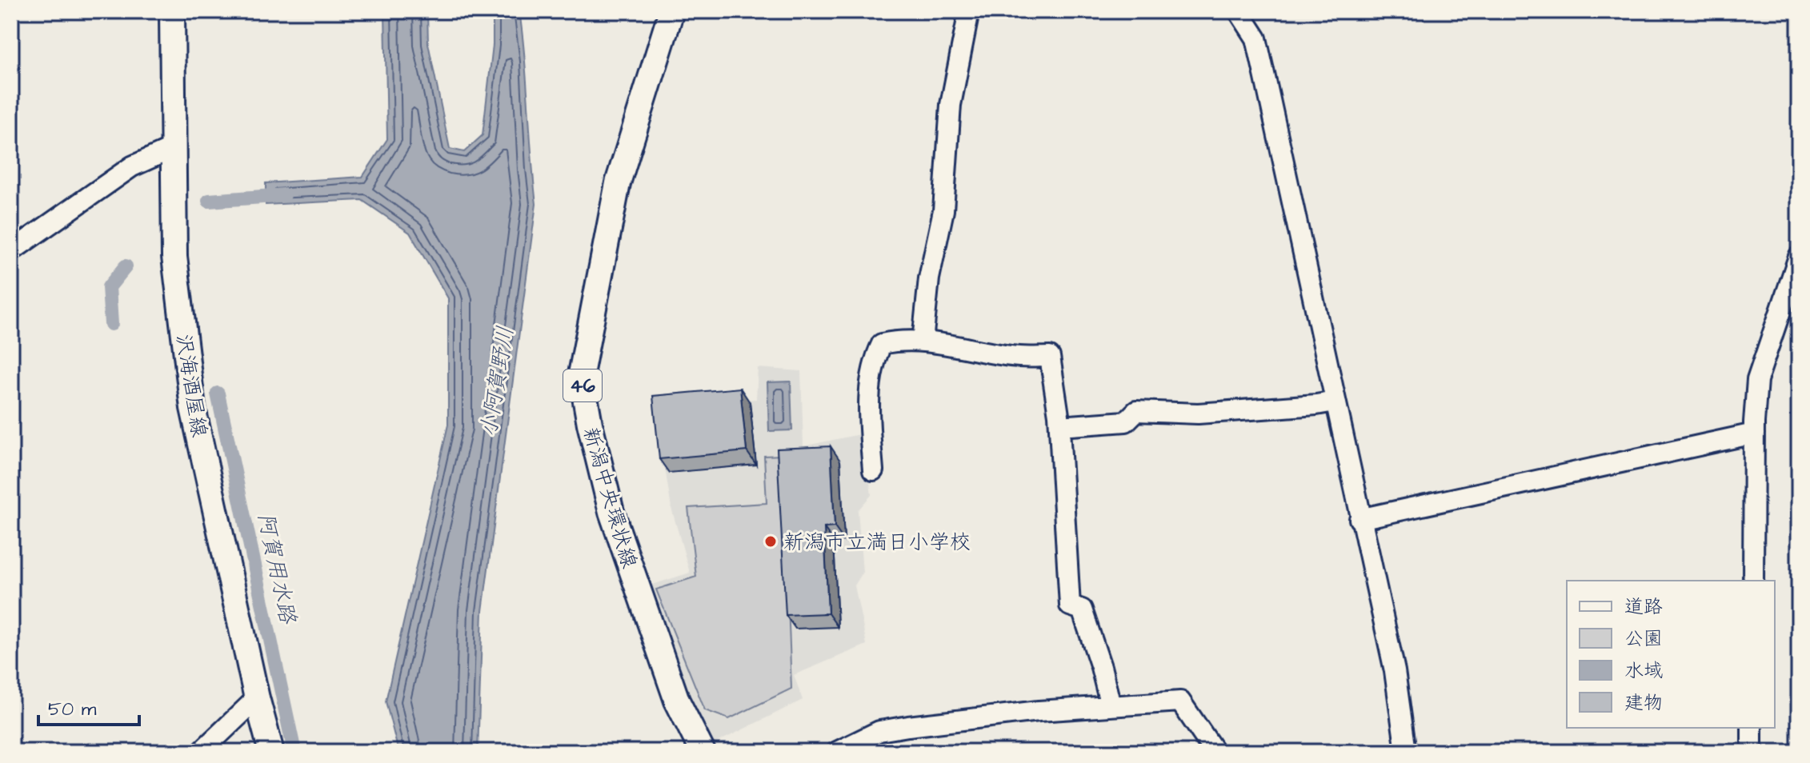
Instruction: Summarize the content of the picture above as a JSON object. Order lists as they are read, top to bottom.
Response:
{
  "streets": {
    "main road": ["沢海酒屋線", "46", "新潟中央環状線"]
  },
  "water": ["小阿賀野川", "阿賀用水路"],
  "places": ["新潟市立満日小学校"],
  "legend": [
    "道路",
    "公園",
    "水域",
    "建物"
  ],
  "scale_bar": "50 m"
}
